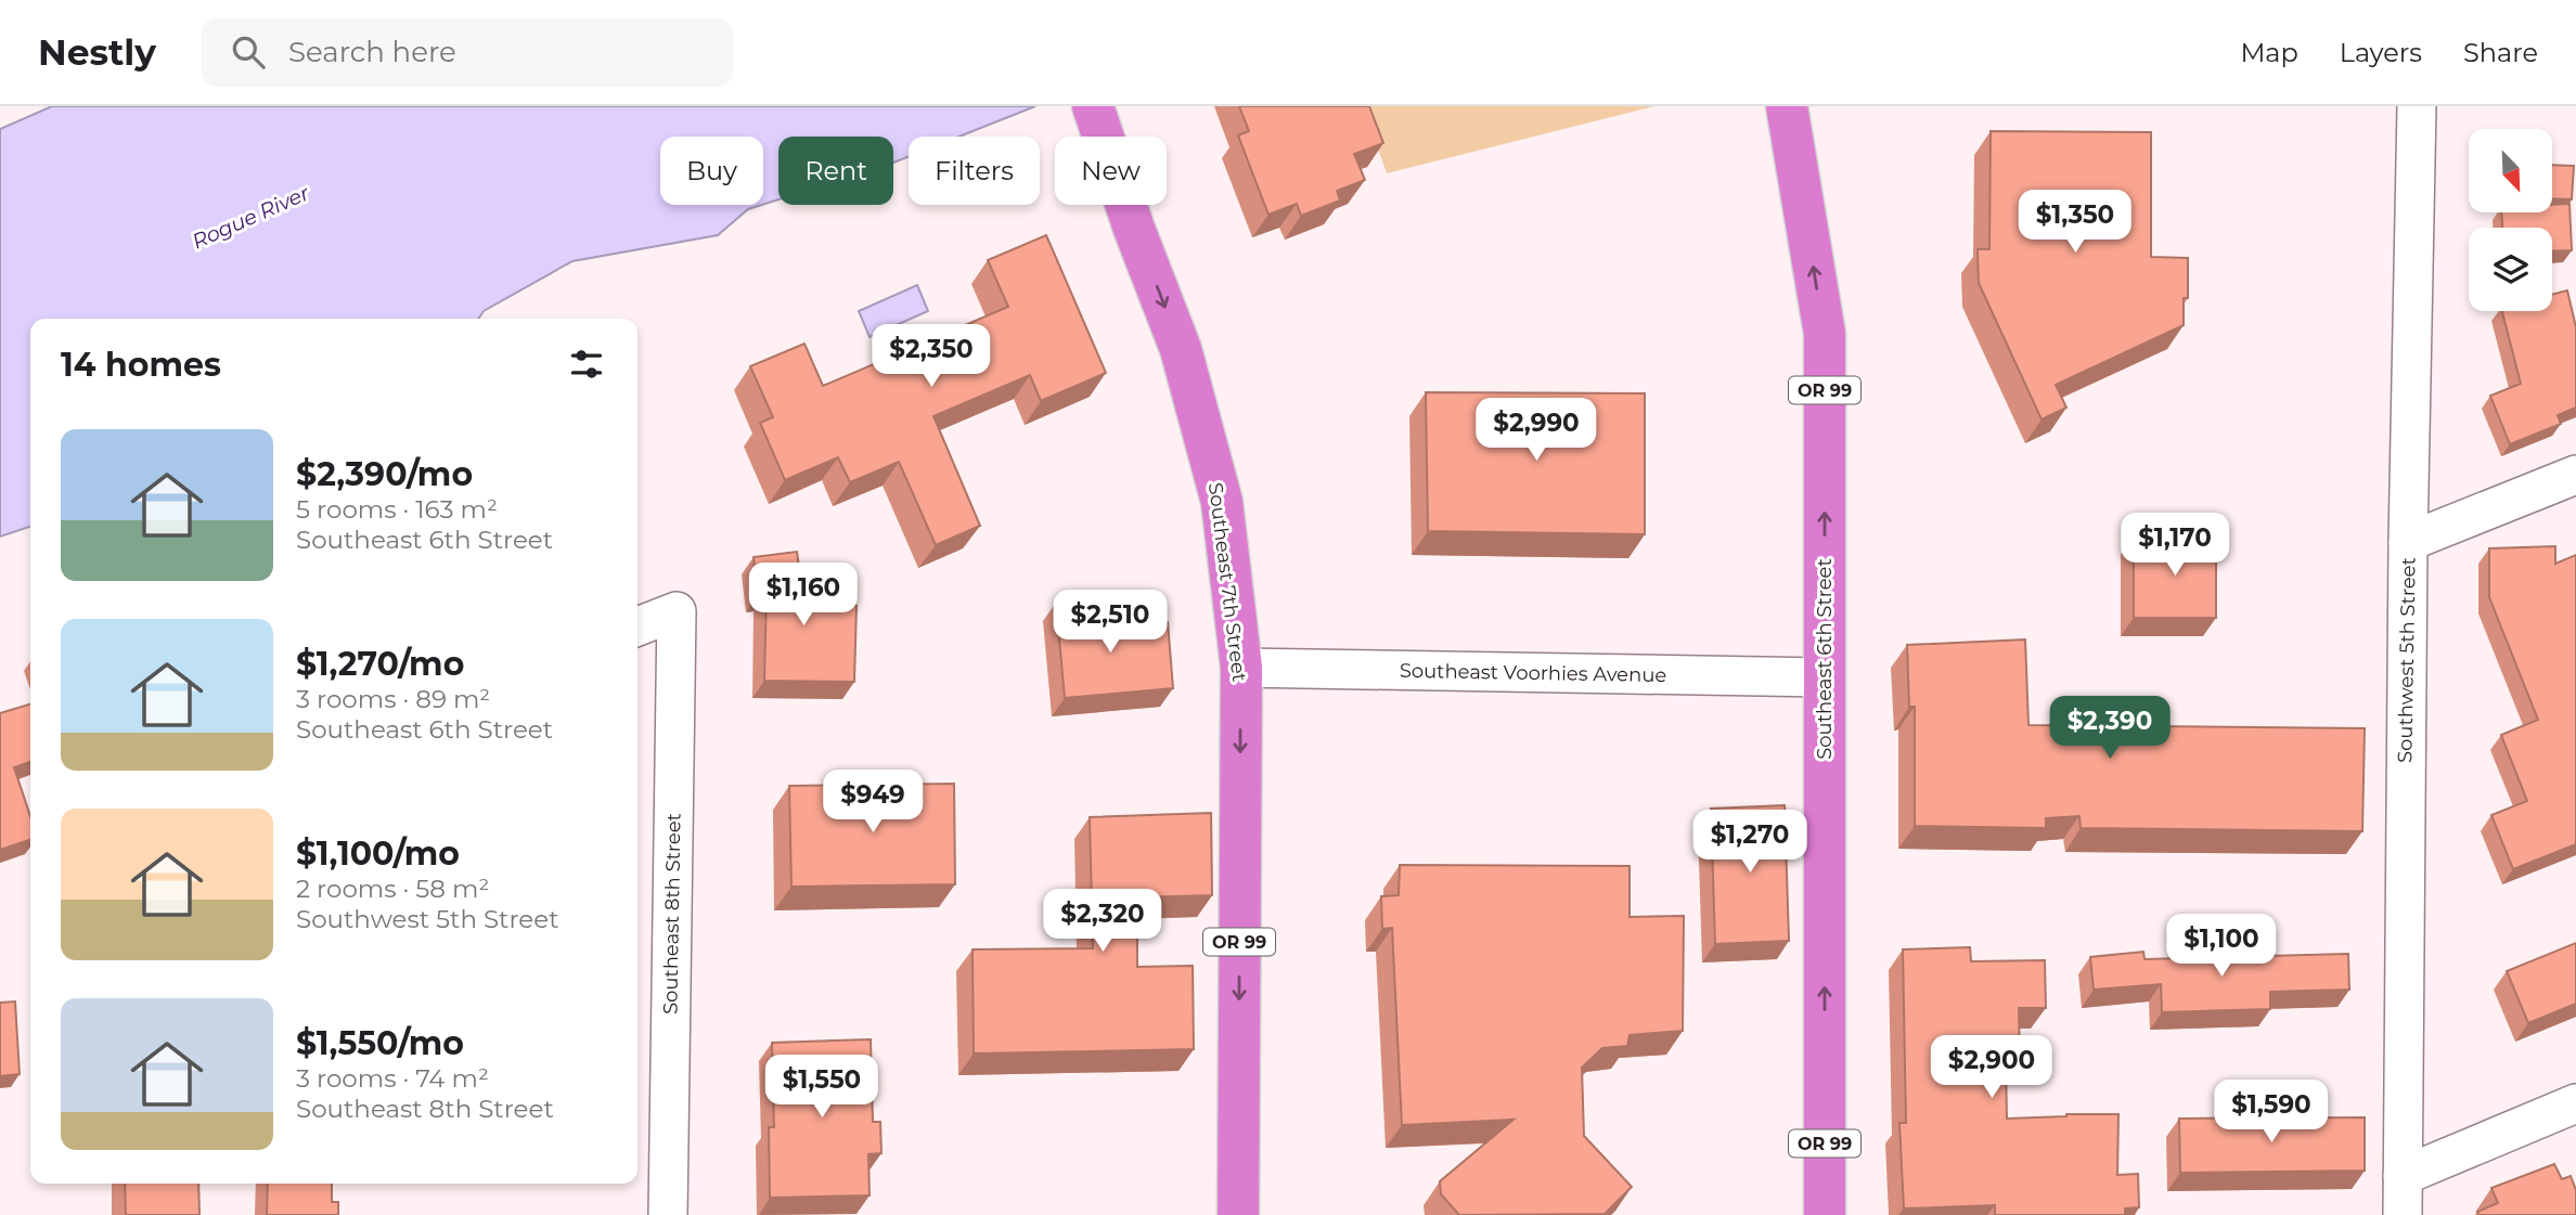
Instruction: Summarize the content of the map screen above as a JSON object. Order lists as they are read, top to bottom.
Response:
{
  "streets": {
    "highway": ["OR 99", "Southeast 7th Street", "Southeast 6th Street"],
    "street": ["Southwest 5th Street", "Southeast Voorhies Avenue", "Southeast 8th Street"]
  },
  "crossings": [
    ["Southeast 7th Street", "Southeast Voorhies Avenue"],
    ["Southeast 6th Street", "Southeast Voorhies Avenue"]
  ],
  "one_way": ["Southeast 7th Street", "Southeast 6th Street"],
  "water": ["Rogue River"],
  "north": "bottom right",
  "page": {
    "header": "Nestly",
    "search": "Search here",
    "nav": ["Map", "Layers", "Share"],
    "chip": [
      "Buy",
      "Rent",
      "Filters",
      "New"
    ],
    "price": [
      "$1,350",
      "$2,350",
      "$2,990",
      "$1,170",
      "$1,160",
      "$2,510",
      "$2,390",
      "$949",
      "$1,270",
      "$2,320",
      "$1,100",
      "$2,900",
      "$1,550",
      "$1,590"
    ],
    "heading": "14 homes",
    "list": [
      {
        "name": "$2,390/mo",
        "note": "5 rooms · 163 m² · Southeast 6th Street"
      },
      {
        "name": "$1,270/mo",
        "note": "3 rooms · 89 m² · Southeast 6th Street"
      },
      {
        "name": "$1,100/mo",
        "note": "2 rooms · 58 m² · Southwest 5th Street"
      },
      {
        "name": "$1,550/mo",
        "note": "3 rooms · 74 m² · Southeast 8th Street"
      }
    ]
  }
}
